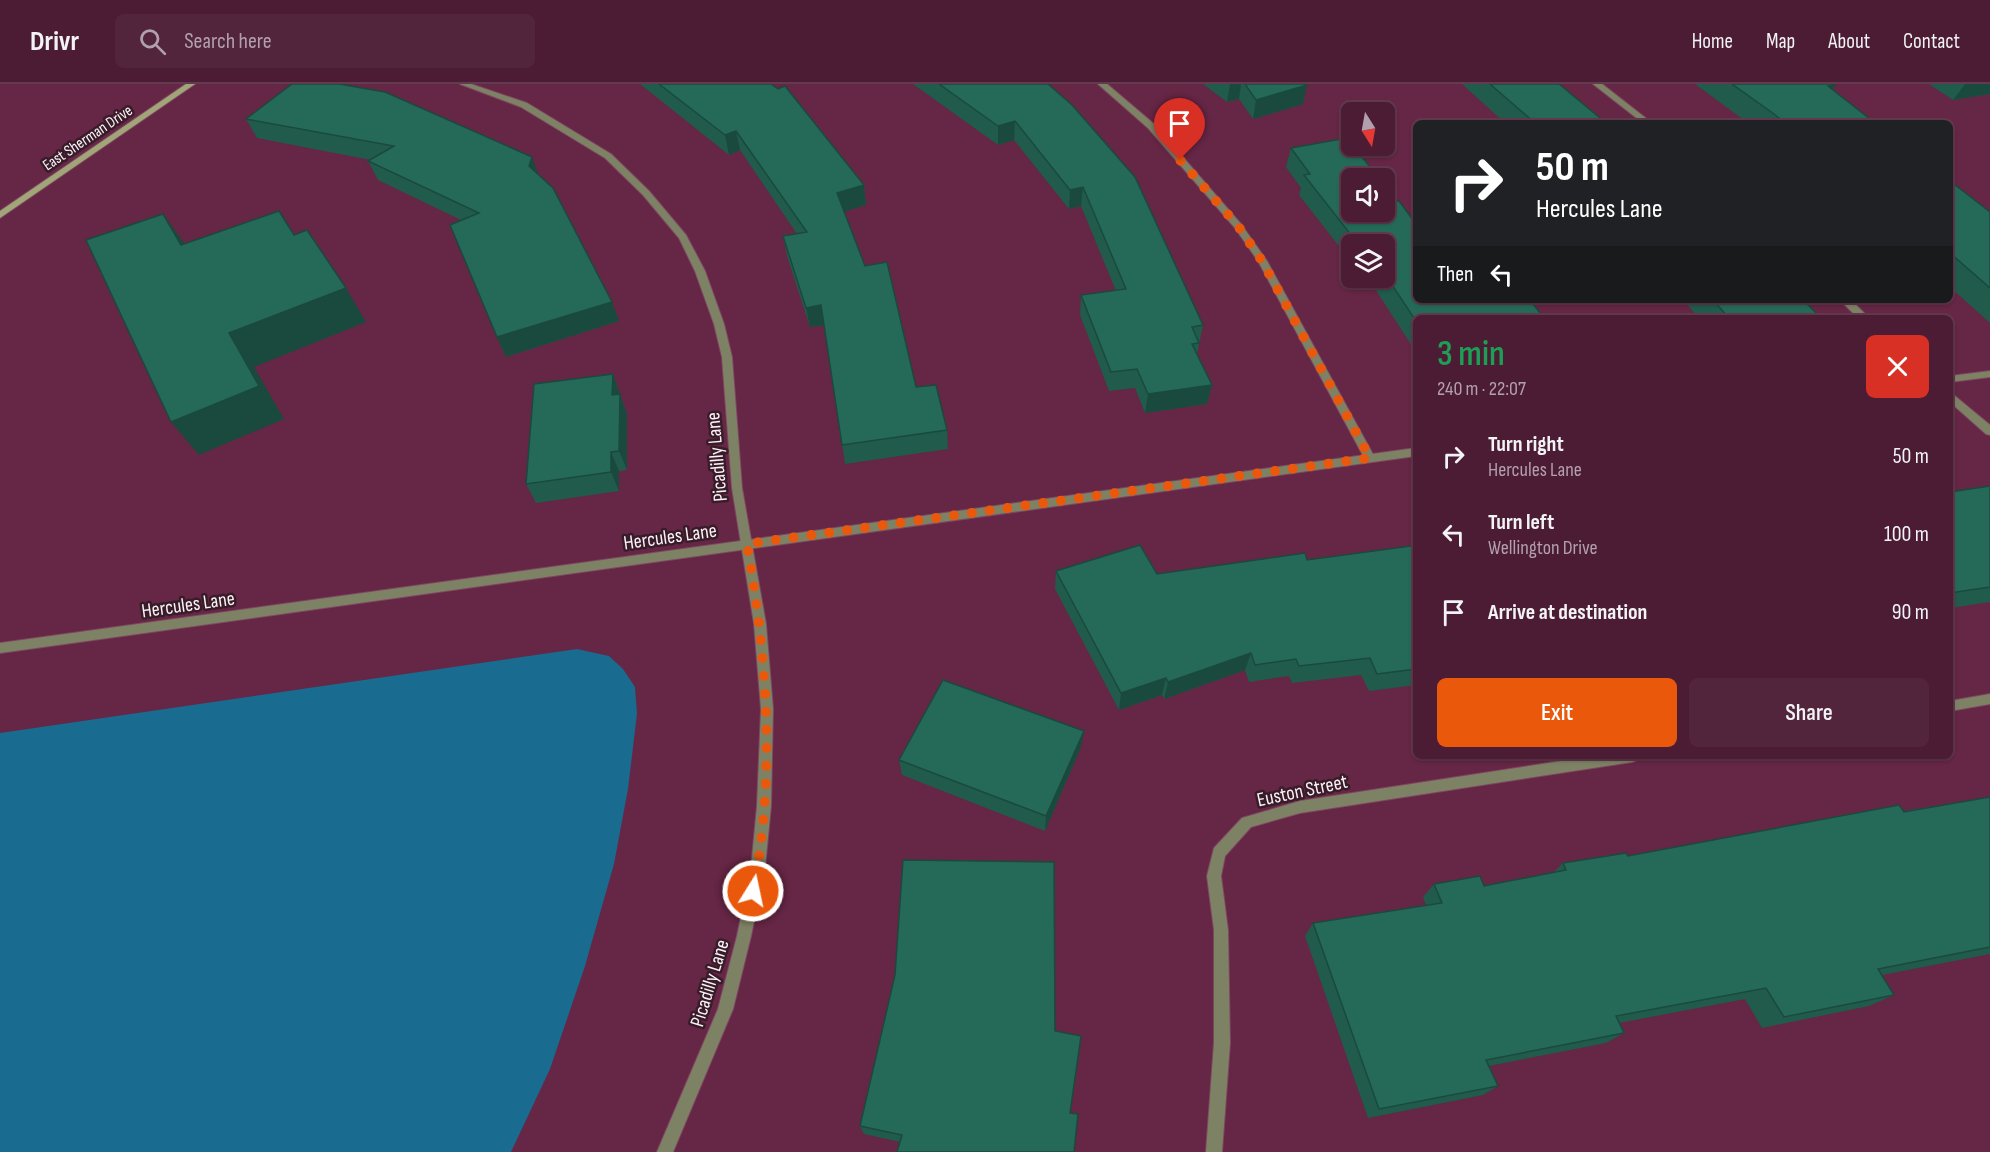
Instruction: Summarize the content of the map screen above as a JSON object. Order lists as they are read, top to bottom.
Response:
{
  "streets": {
    "main road": ["East Sherman Drive"],
    "street": ["Picadilly Lane", "Hercules Lane", "Euston Street"]
  },
  "crossings": [
    ["Picadilly Lane", "Hercules Lane"]
  ],
  "north": "bottom",
  "page": {
    "header": "Drivr",
    "search": "Search here",
    "nav": [
      "Home",
      "Map",
      "About",
      "Contact"
    ],
    "turn": ["50 m", "Hercules Lane"],
    "then": "Then",
    "heading": ["3 min", "240 m · 22:07"],
    "list": [
      {
        "name": "Turn right",
        "note": "Hercules Lane",
        "value": "50 m"
      },
      {
        "name": "Turn left",
        "note": "Wellington Drive",
        "value": "100 m"
      },
      {
        "name": "Arrive at destination",
        "value": "90 m"
      }
    ],
    "buttons": ["Exit", "Share"]
  }
}
